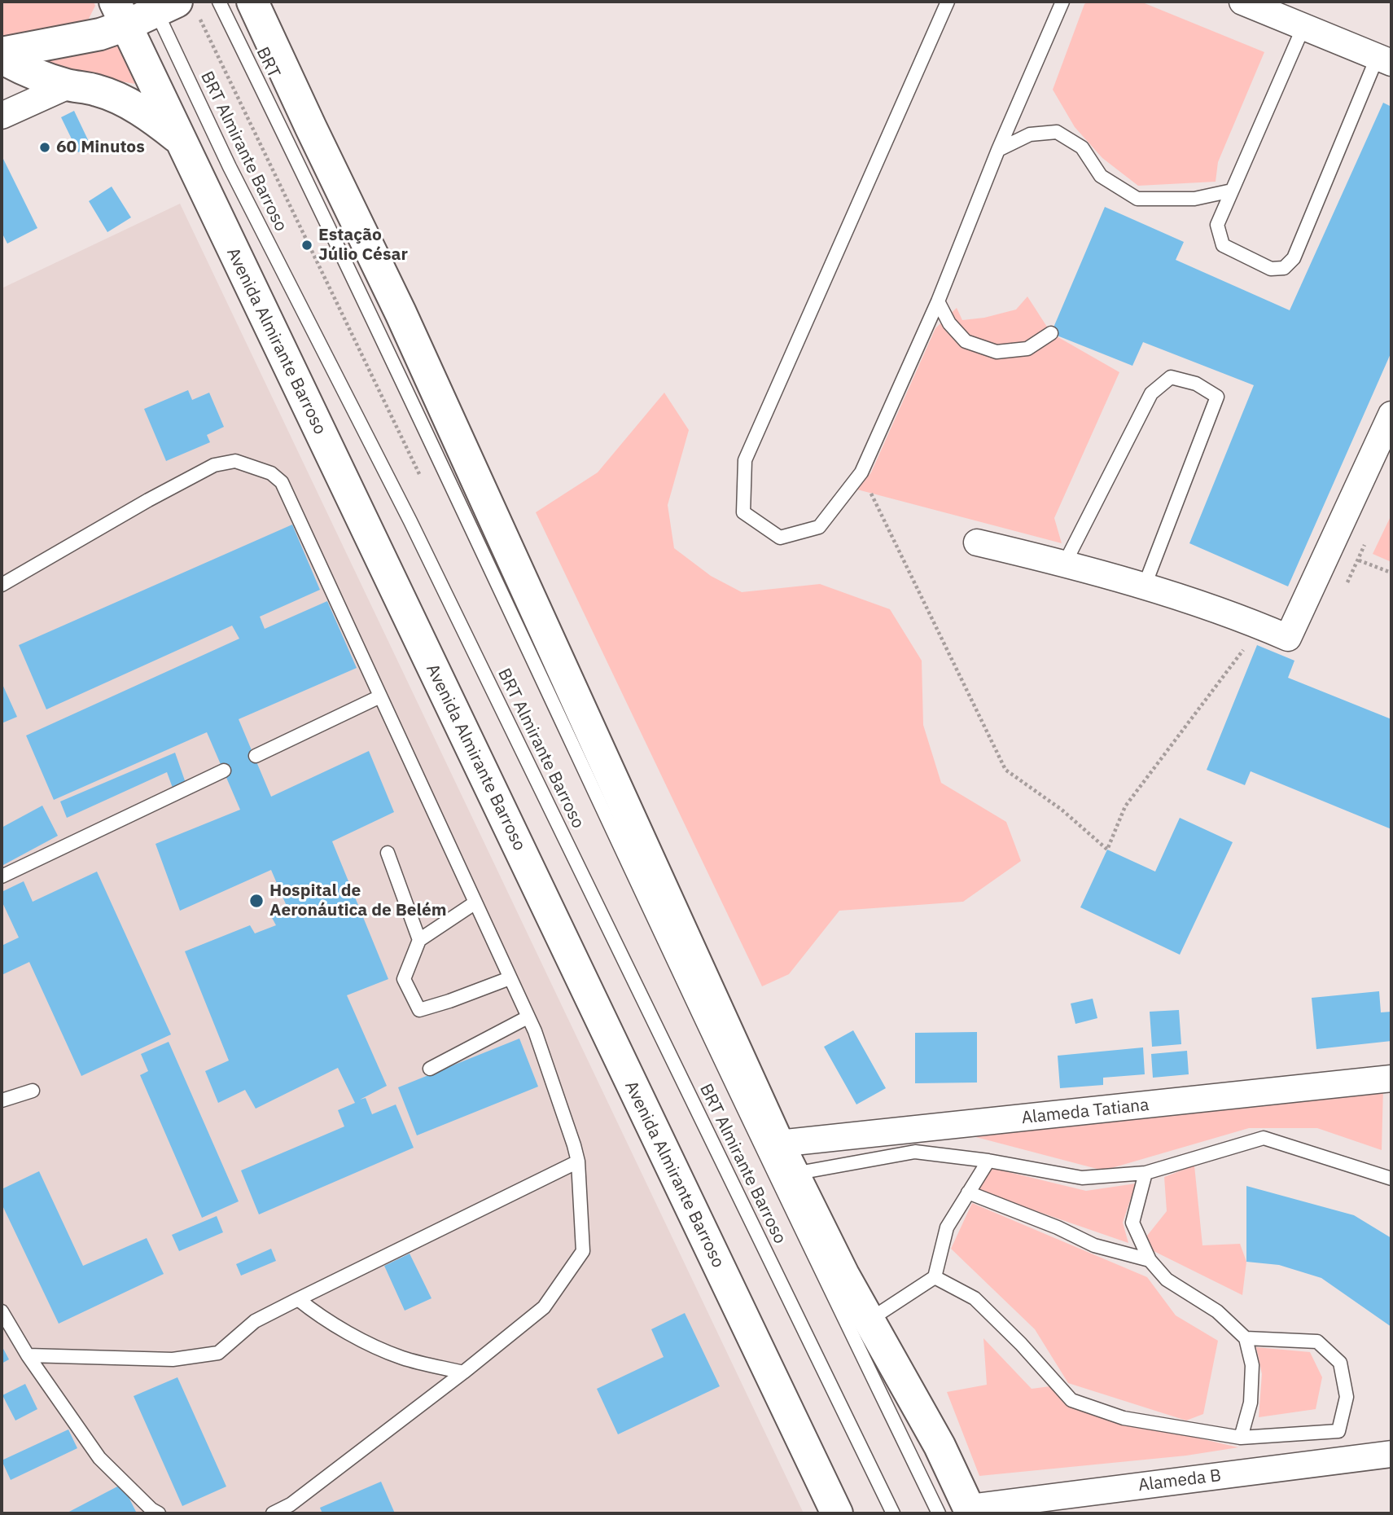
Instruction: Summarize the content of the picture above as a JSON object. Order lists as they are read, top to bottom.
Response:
{
  "streets": {
    "main road": ["Avenida Almirante Barroso"],
    "street": ["Alameda Tatiana", "Alameda B"],
    "lane": ["BRT", "BRT Almirante Barroso"]
  },
  "crossings": [
    ["BRT", "BRT Almirante Barroso"]
  ],
  "places": ["60 Minutos", "Estação Júlio César", "Hospital de Aeronáutica de Belém"]
}
